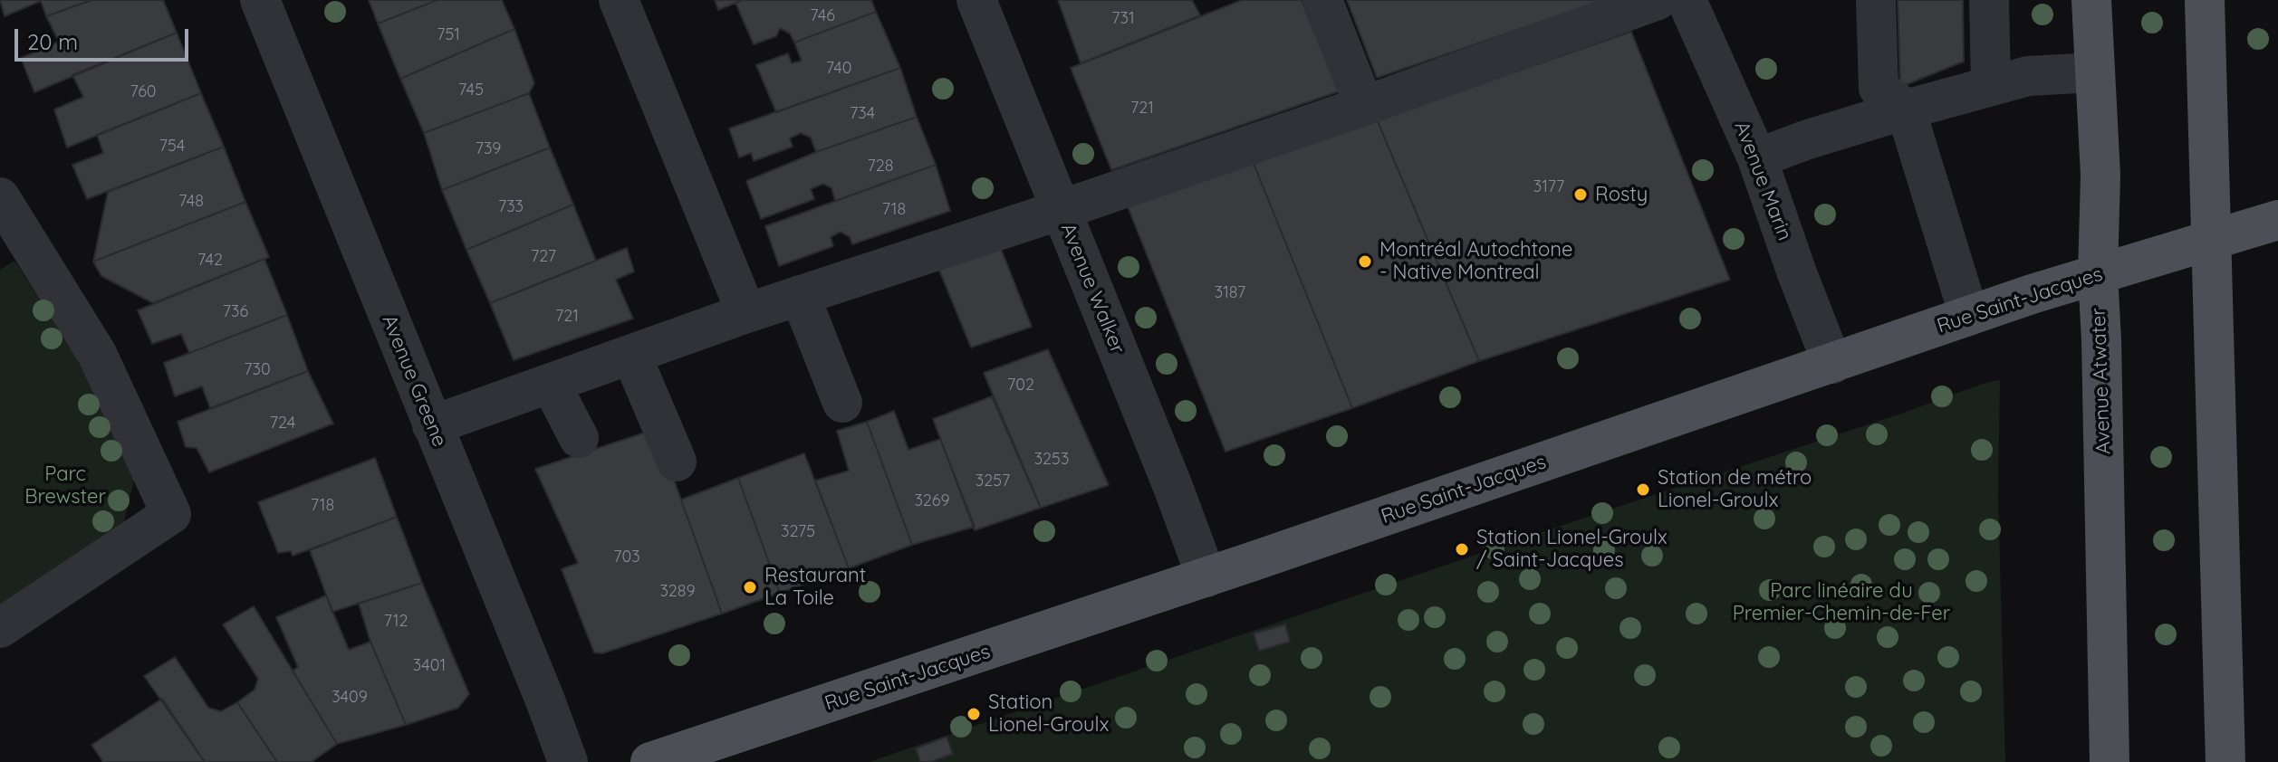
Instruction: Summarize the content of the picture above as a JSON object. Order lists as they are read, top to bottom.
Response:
{
  "streets": {
    "main road": ["Rue Saint-Jacques", "Avenue Atwater"],
    "street": ["Avenue Marin", "Avenue Walker", "Avenue Greene"]
  },
  "crossings": [
    ["Avenue Marin", "Rue Saint-Jacques"],
    ["Avenue Walker", "Rue Saint-Jacques"],
    ["Rue Saint-Jacques", "Avenue Atwater"]
  ],
  "parks": ["Parc Brewster", "Parc linéaire du Premier-Chemin-de-Fer"],
  "places": [
    "Rosty",
    "Montréal Autochtone - Native Montreal",
    "Station de métro Lionel-Groulx",
    "Station Lionel-Groulx / Saint-Jacques",
    "Restaurant La Toile",
    "Station Lionel-Groulx"
  ],
  "house_numbers": [
    "746",
    "731",
    "751",
    "740",
    "745",
    "760",
    "721",
    "734",
    "754",
    "739",
    "728",
    "3177",
    "748",
    "733",
    "718",
    "727",
    "742",
    "3187",
    "736",
    "721",
    "730",
    "702",
    "724",
    "3253",
    "3257",
    "3269",
    "718",
    "3275",
    "703",
    "3289",
    "712",
    "3401",
    "3409"
  ],
  "scale_bar": "20 m"
}
